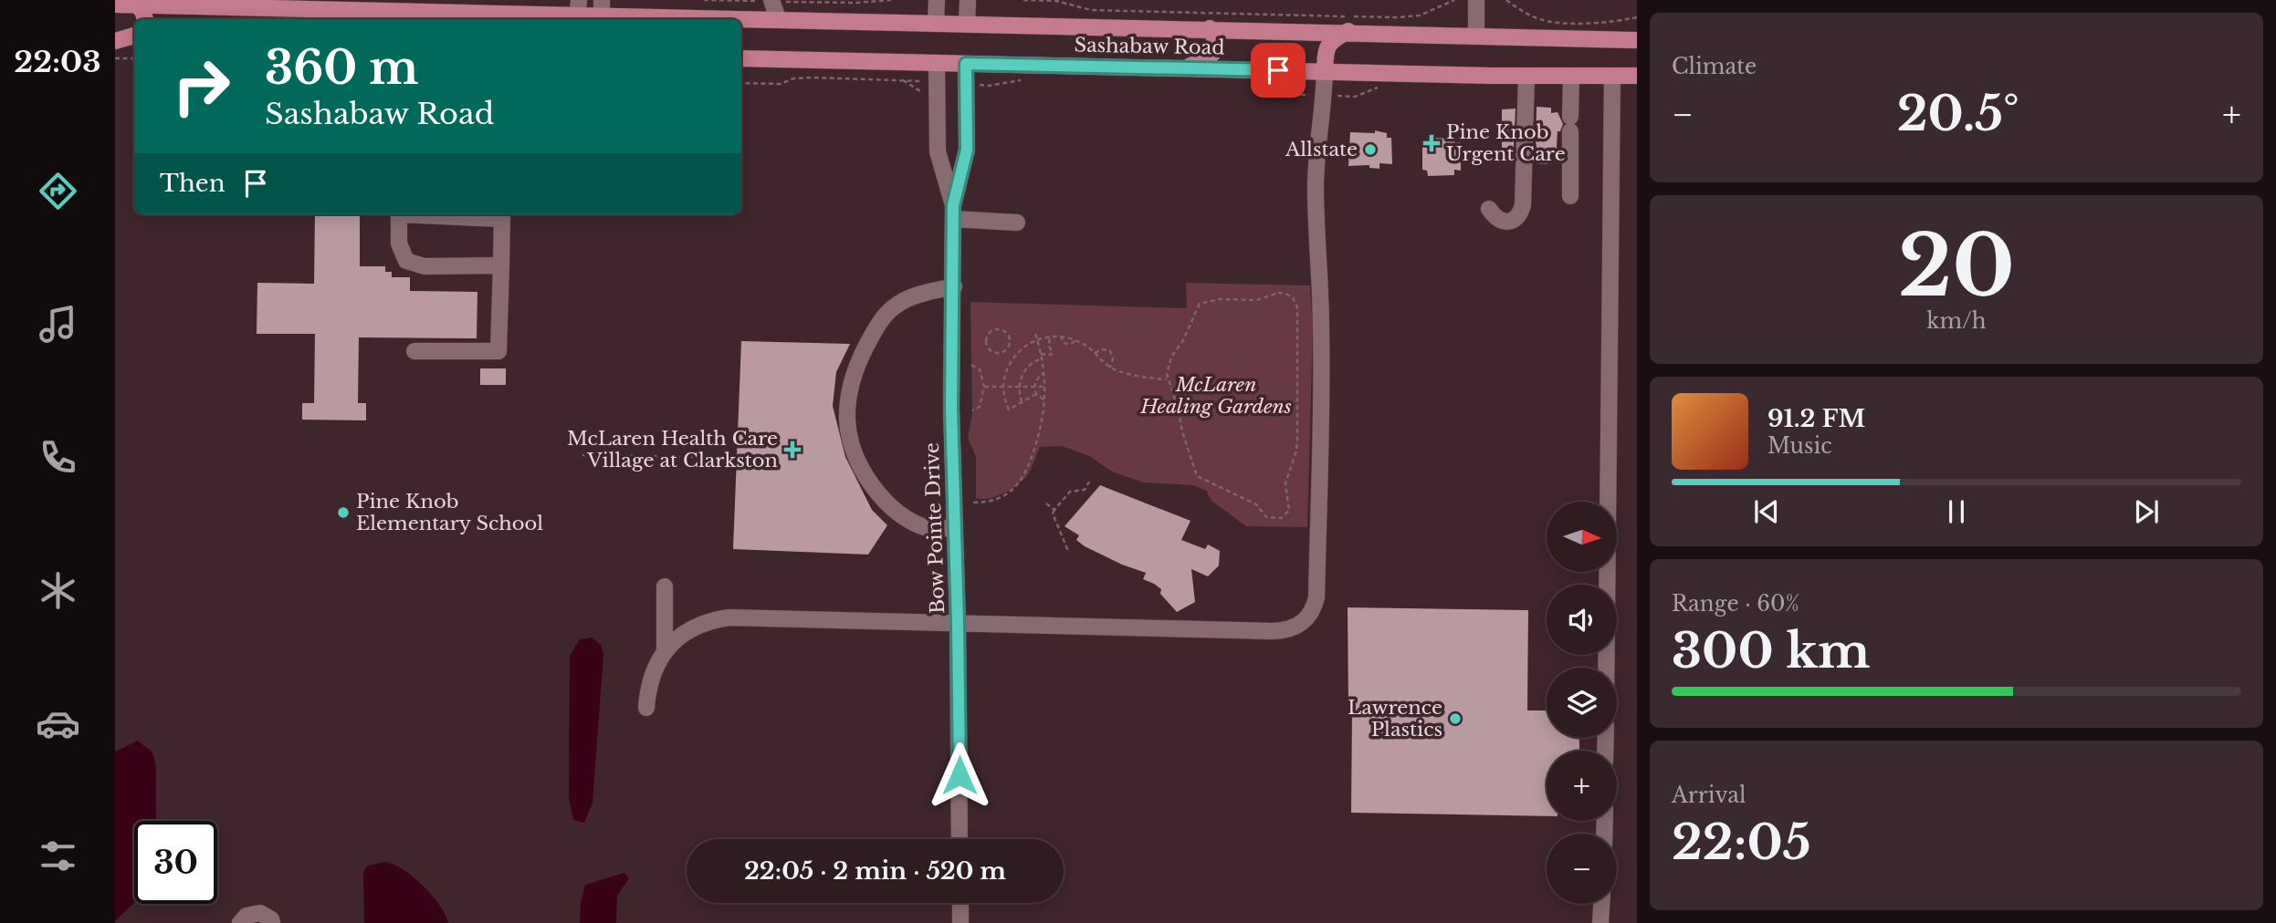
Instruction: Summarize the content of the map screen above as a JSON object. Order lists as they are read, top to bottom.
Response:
{
  "streets": {
    "main road": ["Sashabaw Road"],
    "street": ["Bow Pointe Drive"]
  },
  "crossings": [
    ["Sashabaw Road", "Bow Pointe Drive"]
  ],
  "parks": ["McLaren Healing Gardens"],
  "places": {
    "health": ["Pine Knob Urgent Care", "McLaren Health Care Village at Clarkston"],
    "other": ["Allstate", "Pine Knob Elementary School", "Lawrence Plastics"]
  },
  "north": "right",
  "page": {
    "tabs": "22:03",
    "tile": [
      "Climate",
      ["20", "km/h"],
      ["Range · 60%", "300 km"],
      ["Arrival", "22:05"]
    ],
    "turn": ["360 m", "Sashabaw Road"],
    "heat": ["−", "20.5°", "+"],
    "then": "Then",
    "song": ["91.2 FM", "Music"],
    "map_buttons": ["+", "−"],
    "limit": "30",
    "trip": "22:05 · 2 min · 520 m"
  }
}
